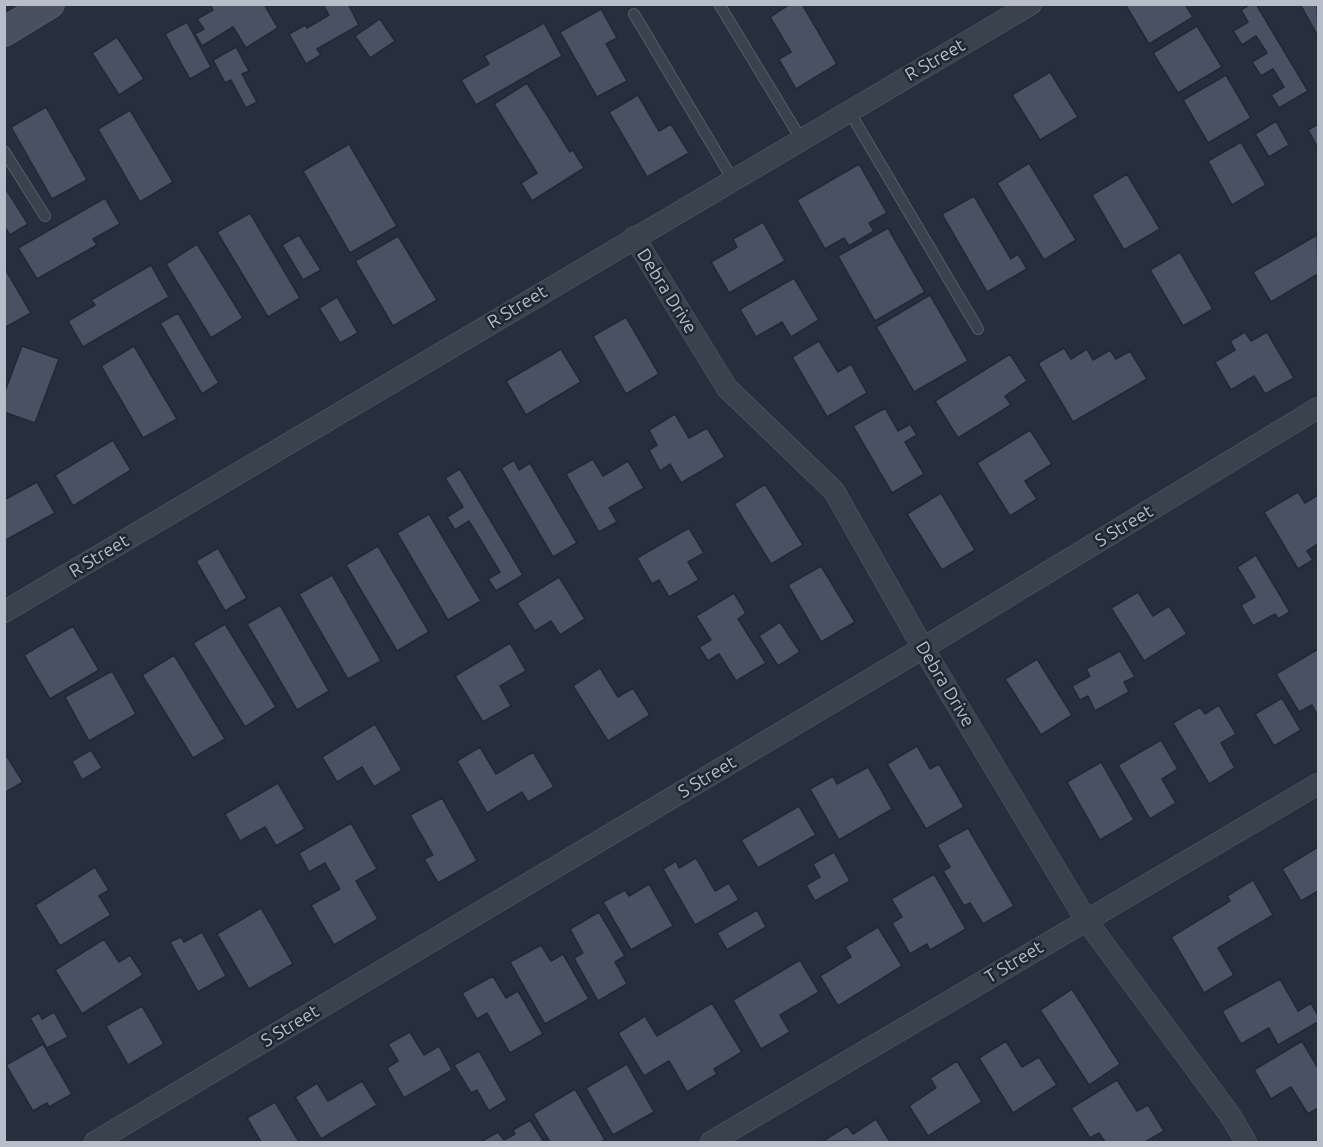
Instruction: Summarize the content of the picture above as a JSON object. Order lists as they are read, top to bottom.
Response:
{
  "streets": {
    "street": [
      "R Street",
      "Debra Drive",
      "S Street",
      "T Street"
    ]
  },
  "crossings": [
    ["R Street", "Debra Drive"],
    ["Debra Drive", "S Street"],
    ["Debra Drive", "T Street"]
  ]
}
